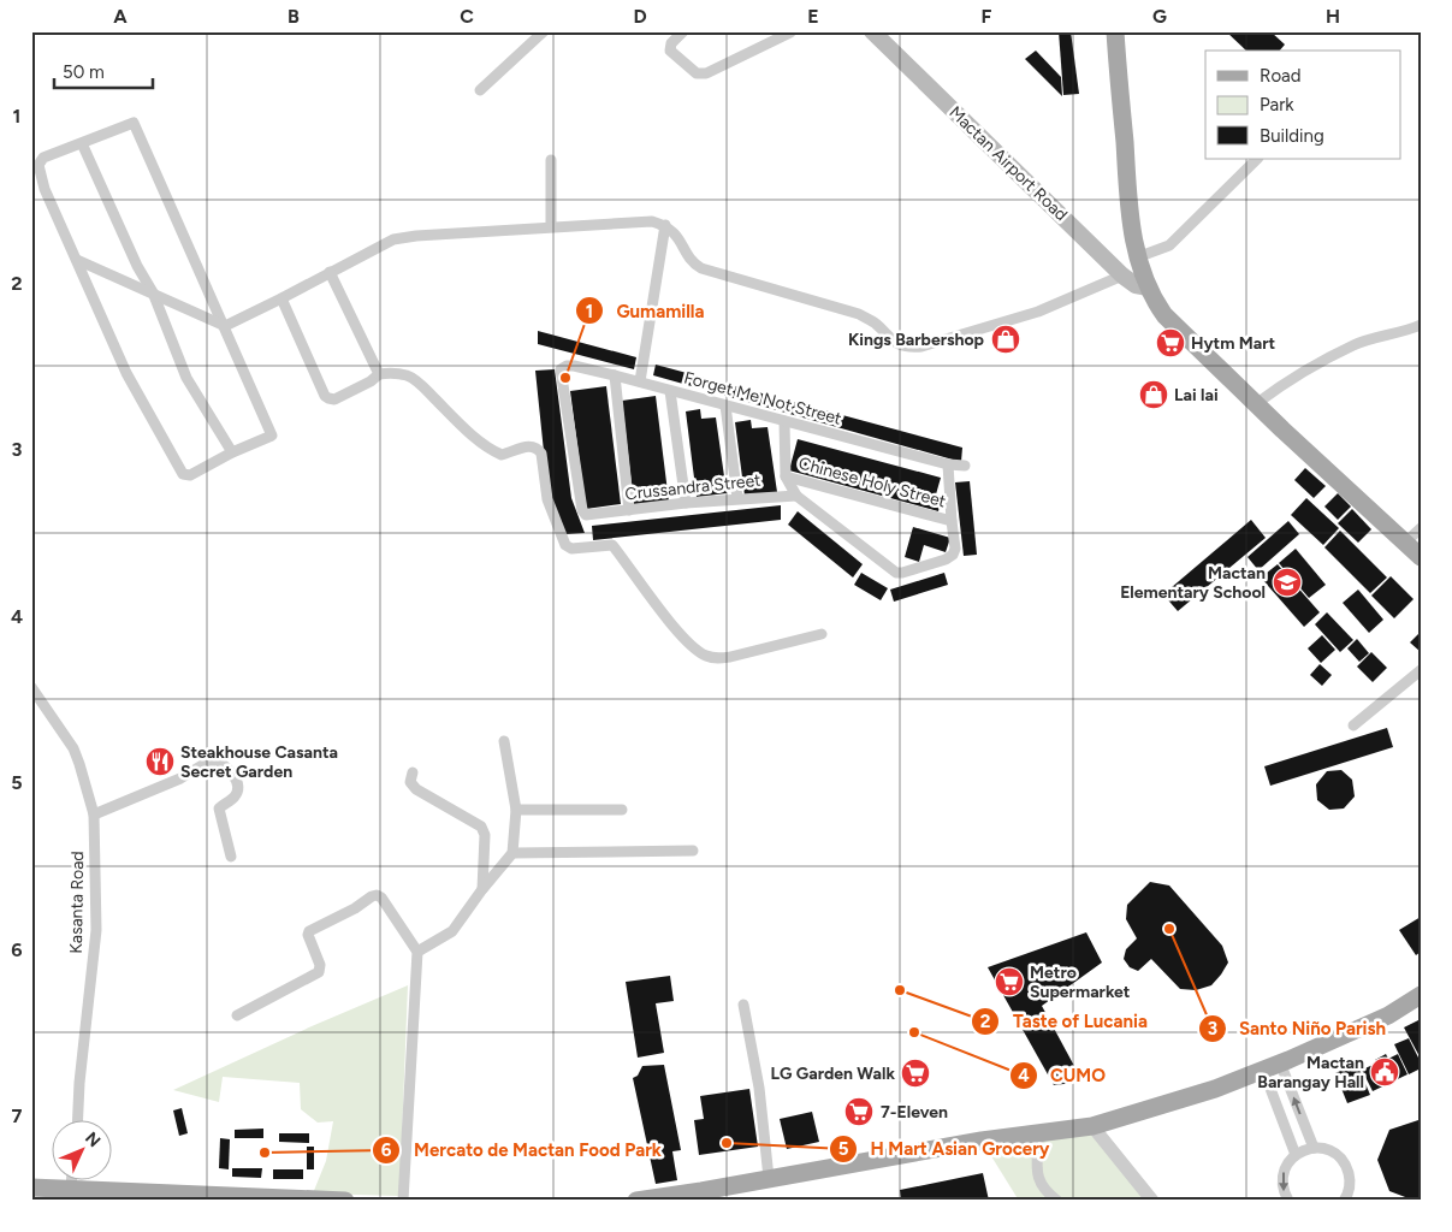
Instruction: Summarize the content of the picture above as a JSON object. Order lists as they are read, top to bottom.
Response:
{
  "streets": {
    "main road": ["Mactan Airport Road"],
    "street": [
      "Forget Me Not Street",
      "Chinese Holy Street",
      "Crussandra Street",
      "Kasanta Road"
    ]
  },
  "crossings": [
    ["Forget Me Not Street", "Crussandra Street"]
  ],
  "places": {
    "shop": ["Kings Barbershop", "Lai lai"],
    "supermarket": [
      "Hytm Mart",
      "Metro Supermarket",
      "LG Garden Walk",
      "7-Eleven"
    ],
    "other": [
      "Gumamilla",
      "Santo Niño Parish",
      "Taste of Lucania",
      "CUMO",
      "H Mart Asian Grocery",
      "Mercato de Mactan Food Park"
    ],
    "school or university": ["Mactan Elementary School"],
    "restaurant": ["Steakhouse Casanta Secret Garden"],
    "public building": ["Mactan Barangay Hall"]
  },
  "legend": ["Road", "Park", "Building"],
  "scale_bar": "50 m",
  "north": "top right",
  "grid": {
    "columns": [
      "A",
      "B",
      "C",
      "D",
      "E",
      "F",
      "G",
      "H"
    ],
    "rows": [
      "1",
      "2",
      "3",
      "4",
      "5",
      "6",
      "7"
    ]
  }
}
